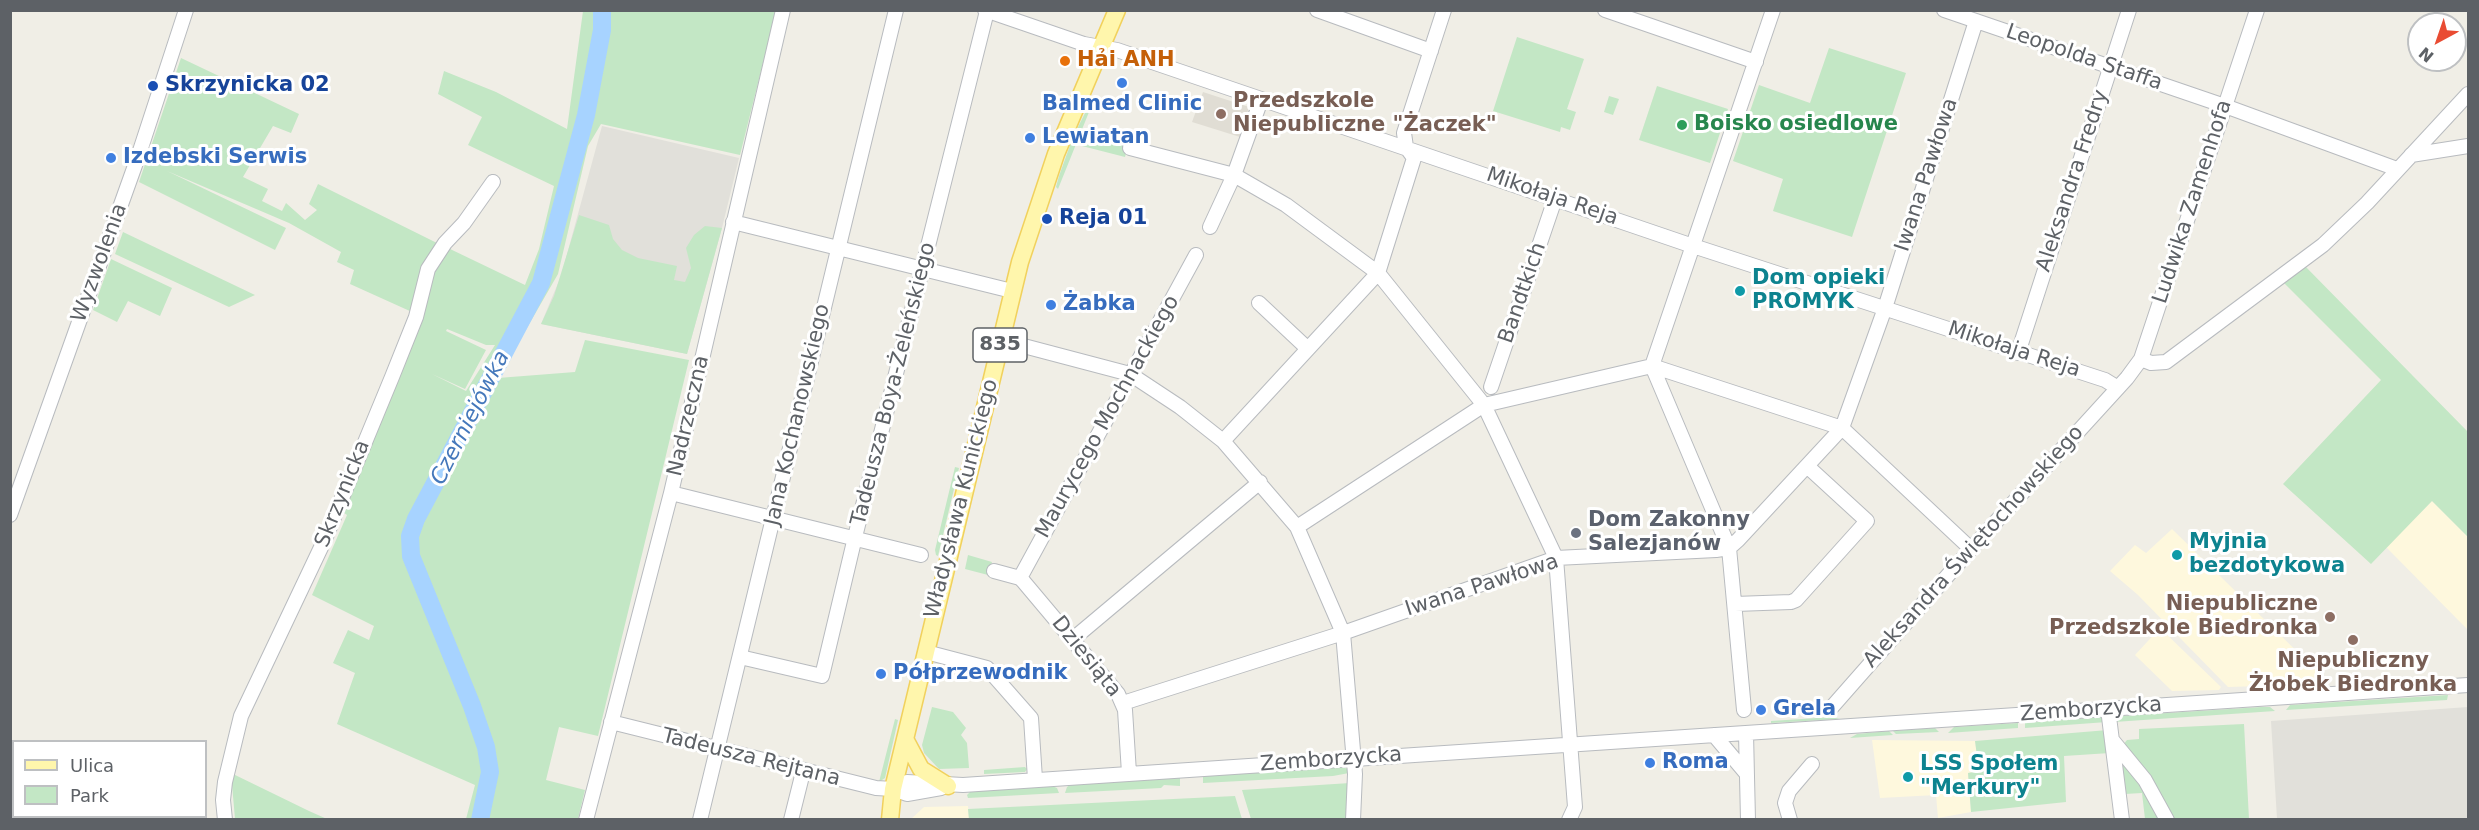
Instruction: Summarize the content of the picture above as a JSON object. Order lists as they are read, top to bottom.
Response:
{
  "streets": {
    "main road": ["835", "Władysława Kunickiego"],
    "street": [
      "Leopolda Staffa",
      "Iwana Pawłowa",
      "Aleksandra Fredry",
      "Mikołaja Reja",
      "Ludwika Zamenhofa",
      "Wyzwolenia",
      "Bandtkich",
      "Tadeusza Boya-Żeleńskiego",
      "Jana Kochanowskiego",
      "Nadrzeczna",
      "Maurycego Mochnackiego",
      "Skrzynicka",
      "Aleksandra Świętochowskiego",
      "Dziesiąta",
      "Zemborzycka",
      "Tadeusza Rejtana"
    ]
  },
  "crossings": [
    ["Leopolda Staffa", "Iwana Pawłowa"],
    ["Leopolda Staffa", "Aleksandra Fredry"],
    ["Leopolda Staffa", "Ludwika Zamenhofa"],
    ["Iwana Pawłowa", "Mikołaja Reja"],
    ["Iwana Pawłowa", "Dziesiąta"],
    ["Aleksandra Fredry", "Mikołaja Reja"],
    ["Mikołaja Reja", "Ludwika Zamenhofa"],
    ["Mikołaja Reja", "Bandtkich"],
    ["Mikołaja Reja", "Tadeusza Boya-Żeleńskiego"],
    ["Mikołaja Reja", "Władysława Kunickiego"],
    ["Mikołaja Reja", "Aleksandra Świętochowskiego"],
    ["Ludwika Zamenhofa", "Aleksandra Świętochowskiego"],
    ["Tadeusza Boya-Żeleńskiego", "Jana Kochanowskiego"],
    ["Jana Kochanowskiego", "Tadeusza Rejtana"],
    ["Nadrzeczna", "Tadeusza Rejtana"],
    ["Maurycego Mochnackiego", "Dziesiąta"],
    ["Władysława Kunickiego", "Zemborzycka"],
    ["Władysława Kunickiego", "Tadeusza Rejtana"],
    ["Dziesiąta", "Zemborzycka"],
    ["Zemborzycka", "Tadeusza Rejtana"]
  ],
  "water": ["Czerniejówka"],
  "places": [
    "Hải ANH",
    "Balmed Clinic",
    "Skrzynicka 02",
    "Przedszkole Niepubliczne \"Żaczek\"",
    "Boisko osiedlowe",
    "Lewiatan",
    "Izdebski Serwis",
    "Reja 01",
    "Dom opieki PROMYK",
    "Żabka",
    "Dom Zakonny Salezjanów",
    "Myjnia bezdotykowa",
    "Niepubliczne Przedszkole Biedronka",
    "Niepubliczny Żłobek Biedronka",
    "Półprzewodnik",
    "Grela",
    "Roma",
    "LSS Społem \"Merkury\""
  ],
  "legend": ["Ulica", "Park"],
  "north": "bottom left"
}
